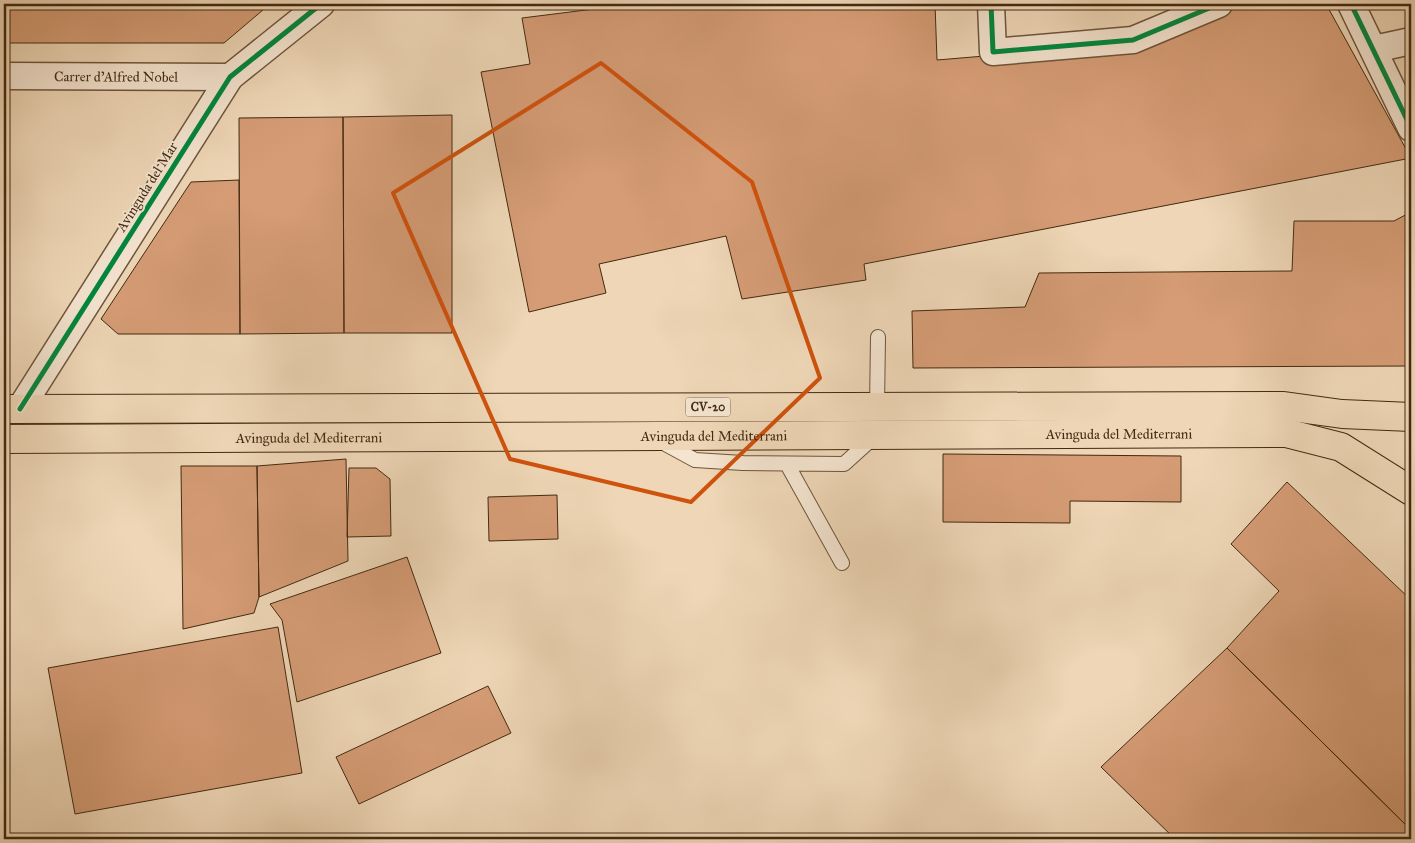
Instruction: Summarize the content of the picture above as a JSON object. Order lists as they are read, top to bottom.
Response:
{
  "streets": {
    "main road": ["CV-20", "Avinguda del Mediterrani"],
    "street": ["Carrer d'Alfred Nobel", "Avinguda del Mar"]
  },
  "crossings": [
    ["Carrer d'Alfred Nobel", "Avinguda del Mar"],
    ["Avinguda del Mar", "Avinguda del Mediterrani"]
  ]
}
